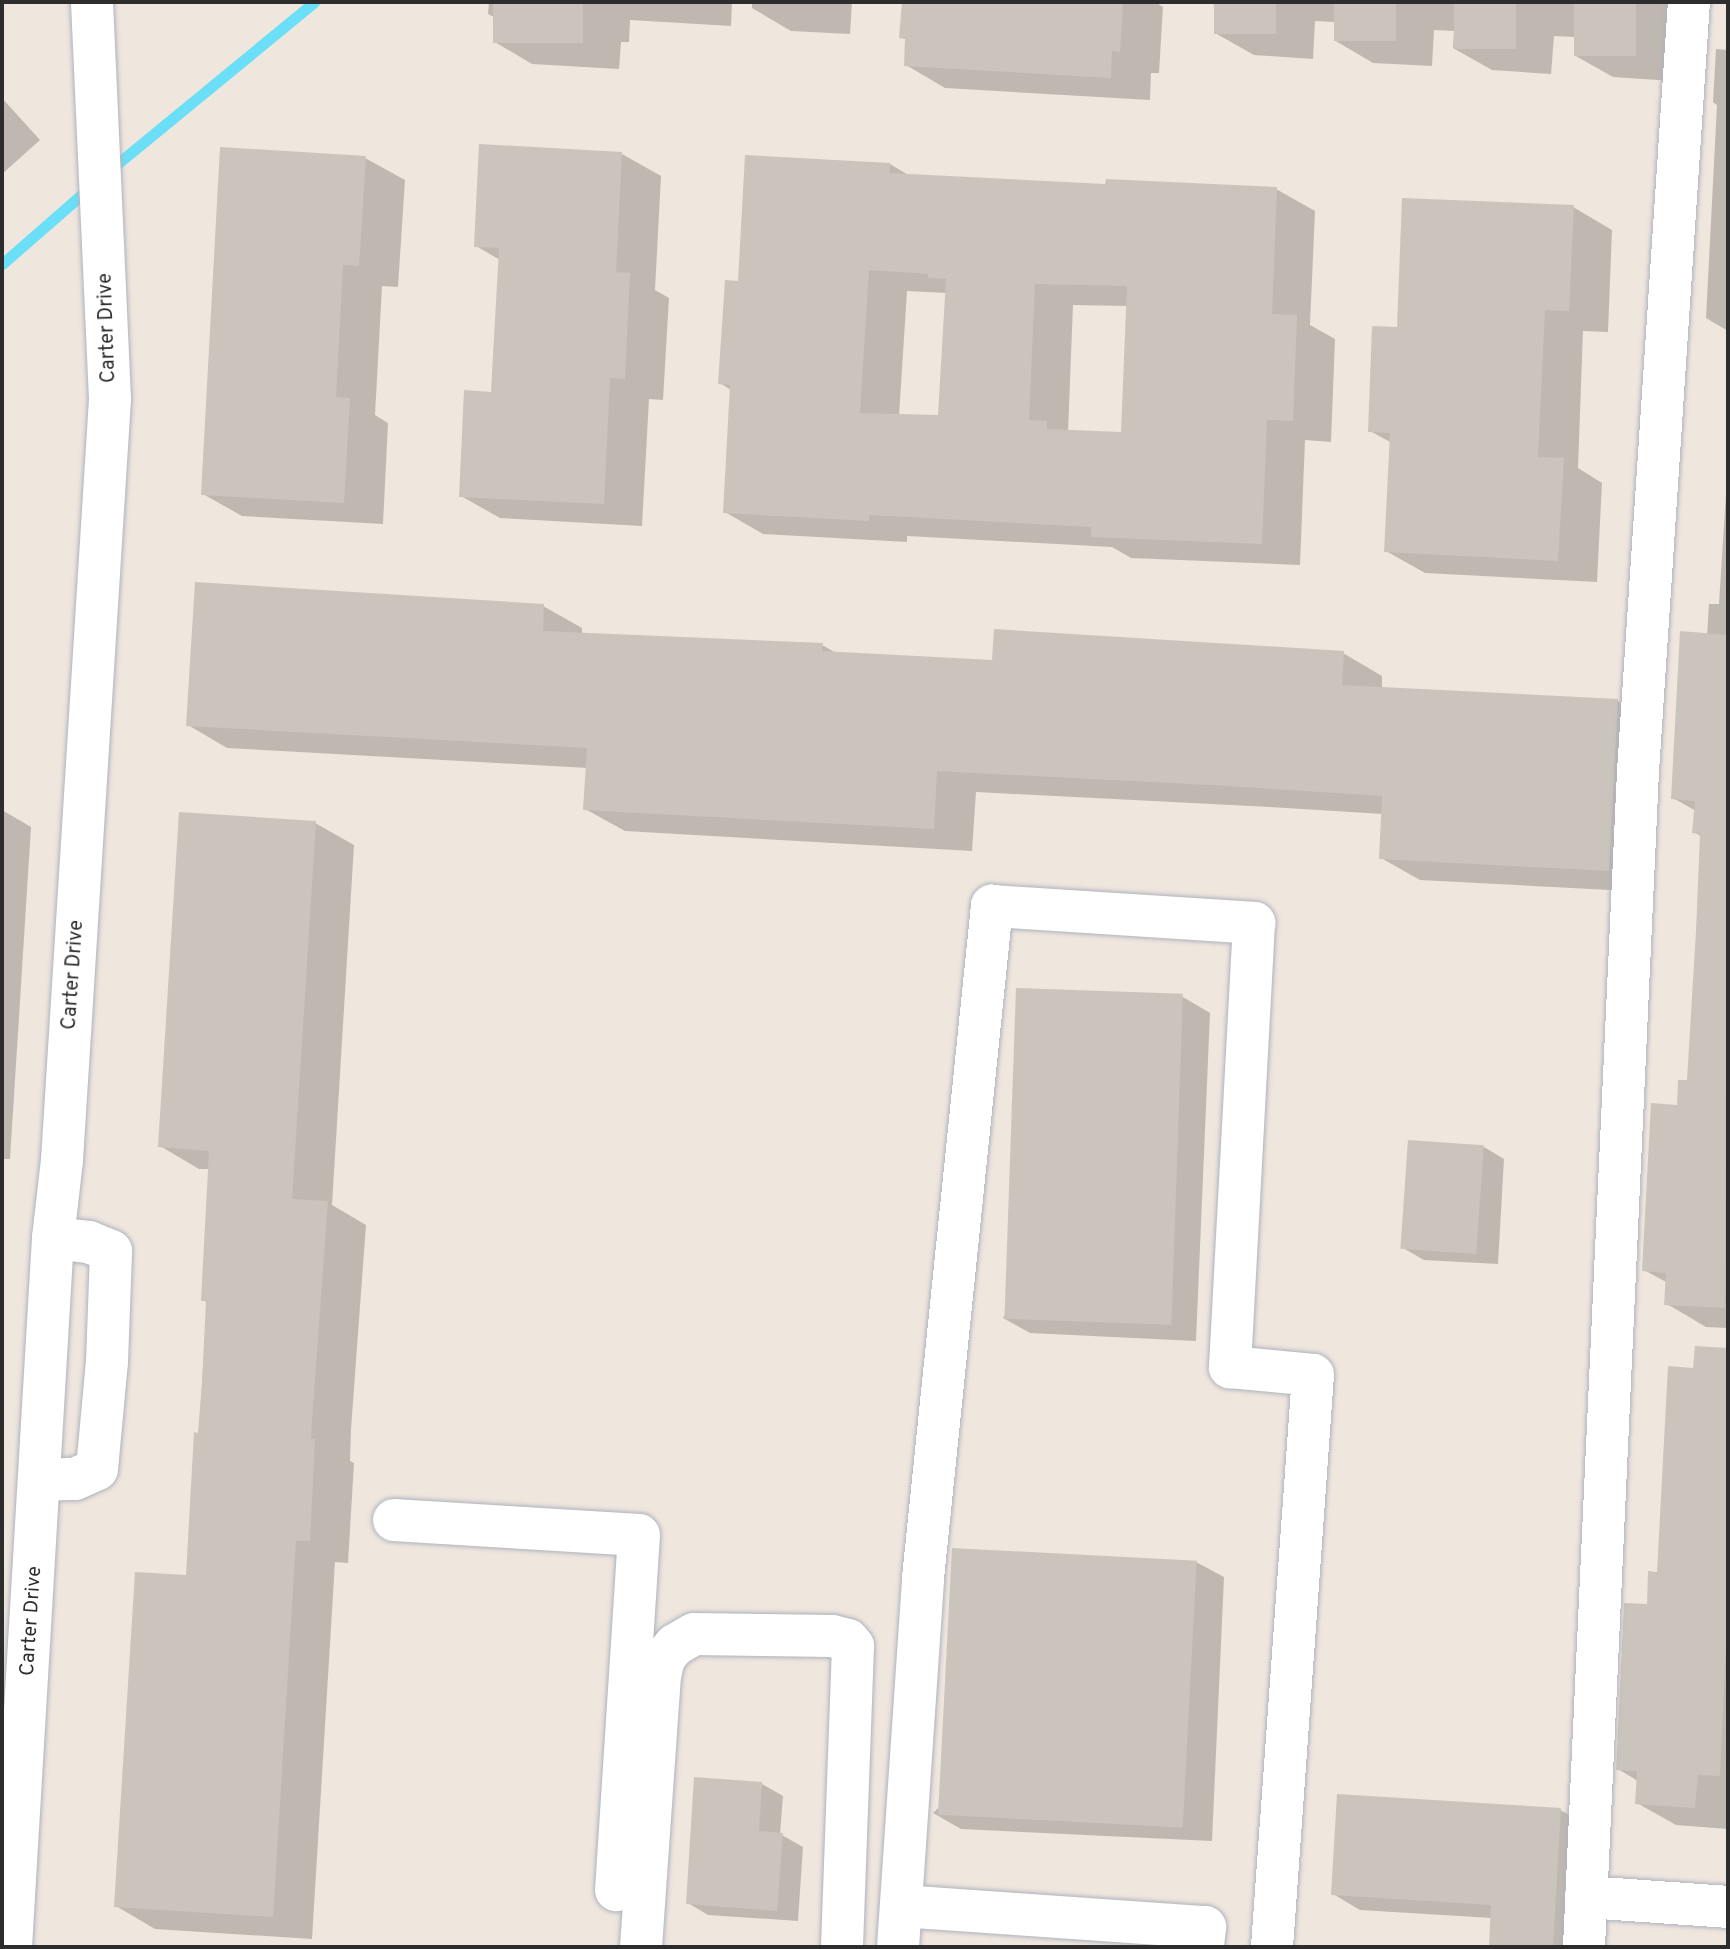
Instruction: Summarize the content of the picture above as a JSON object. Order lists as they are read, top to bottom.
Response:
{
  "streets": {
    "street": ["Carter Drive"]
  }
}
